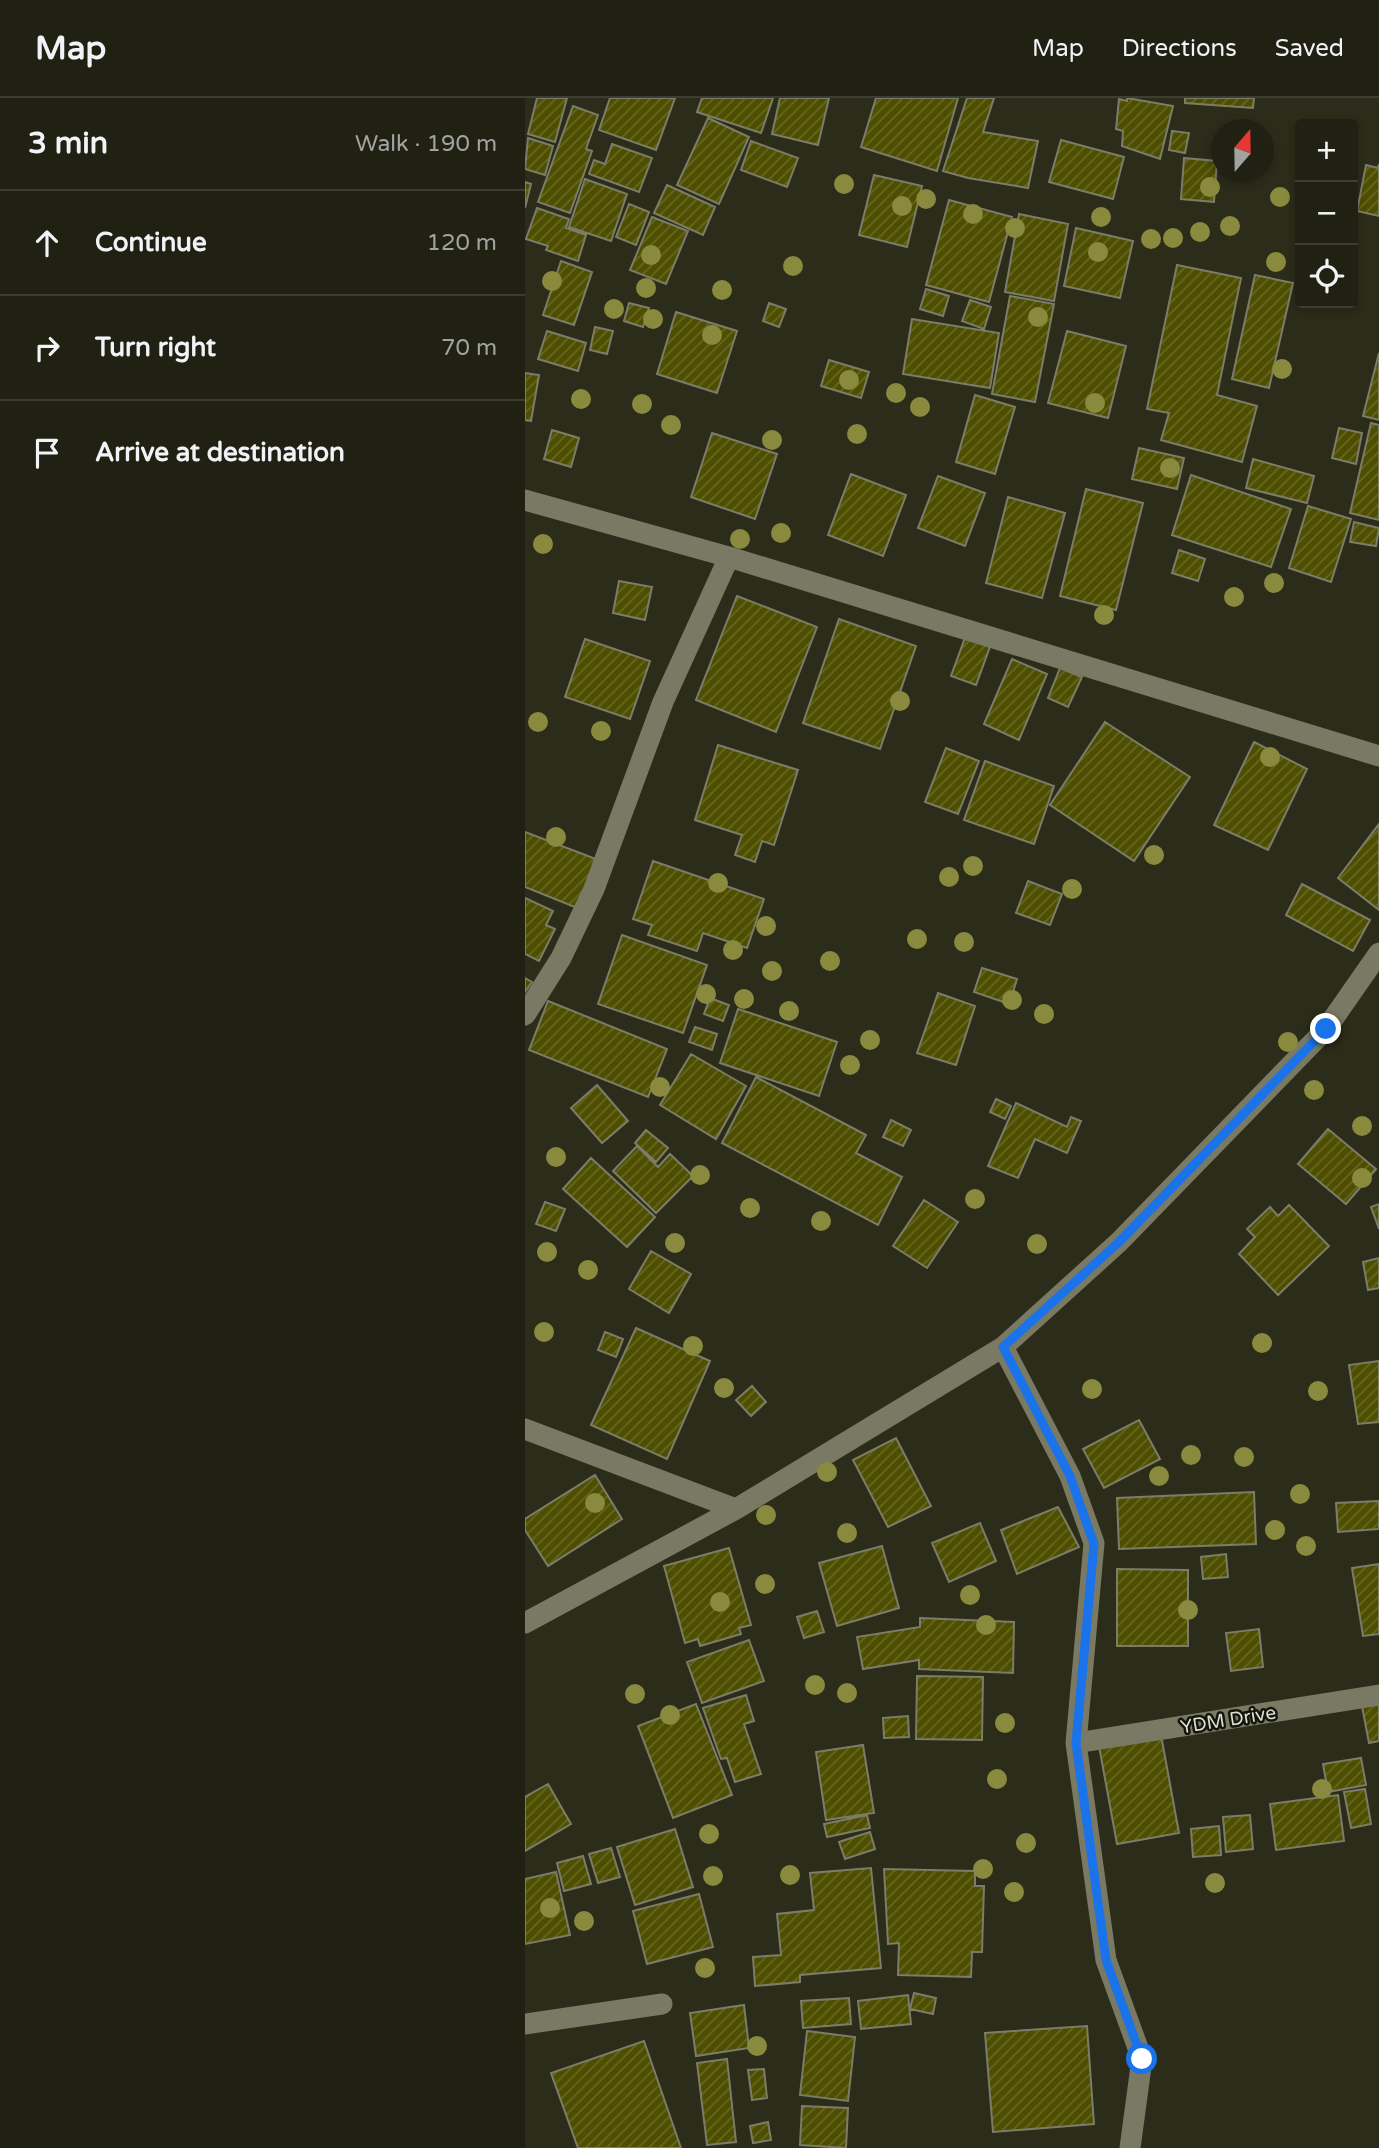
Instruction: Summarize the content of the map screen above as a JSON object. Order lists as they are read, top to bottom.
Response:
{
  "streets": {
    "street": ["YDM Drive"]
  },
  "north": "top",
  "page": {
    "header": "Map",
    "nav": ["Map", "Directions", "Saved"],
    "heading": ["3 min", "Walk · 190 m"],
    "map_buttons": ["+", "−"],
    "list": [
      ["Continue", "120 m"],
      ["Turn right", "70 m"],
      "Arrive at destination"
    ]
  }
}
